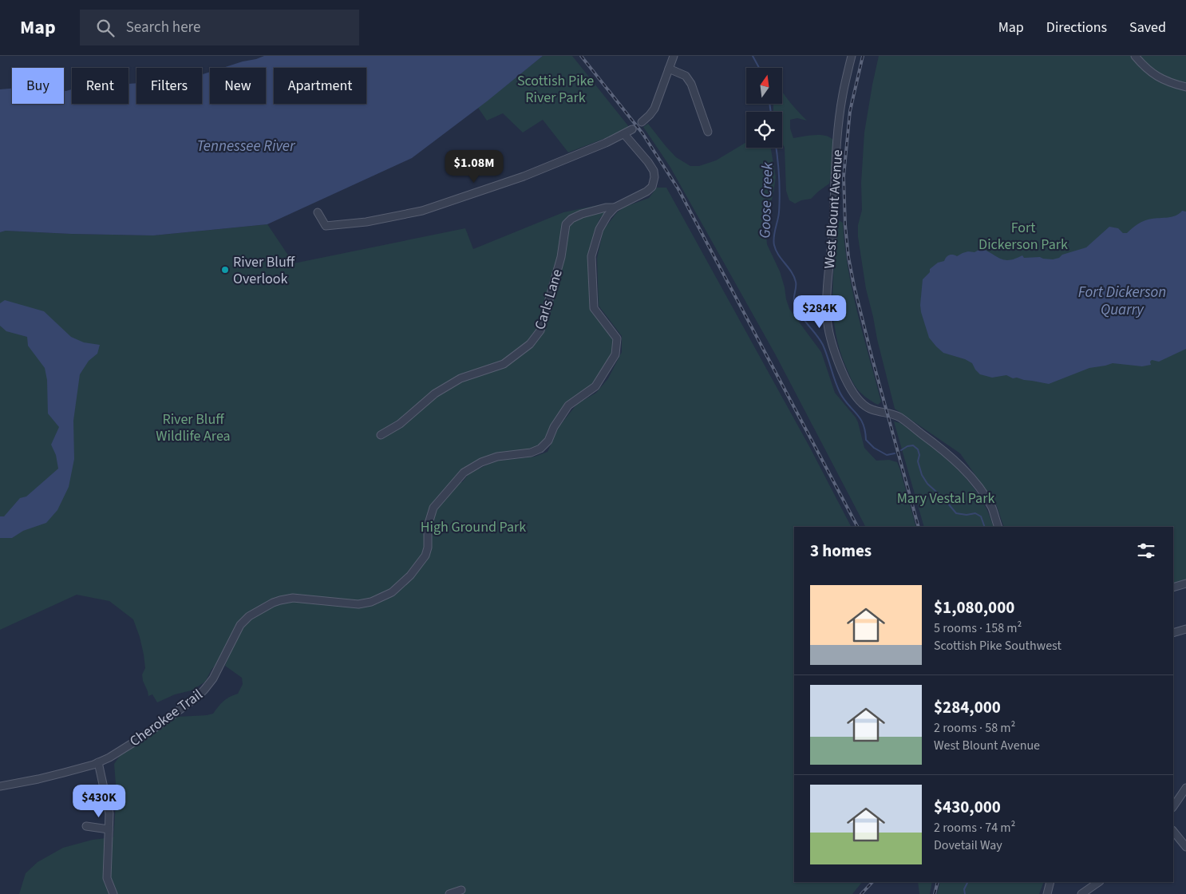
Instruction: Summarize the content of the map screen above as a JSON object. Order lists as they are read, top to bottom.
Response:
{
  "streets": {
    "street": ["West Blount Avenue", "Carls Lane", "Cherokee Trail"]
  },
  "crossings": [
    ["Carls Lane", "Cherokee Trail"]
  ],
  "water": ["Tennessee River", "Goose Creek", "Fort Dickerson Quarry"],
  "parks": [
    "Scottish Pike River Park",
    "Fort Dickerson Park",
    "River Bluff Wildlife Area",
    "Mary Vestal Park",
    "High Ground Park"
  ],
  "places": ["River Bluff Overlook"],
  "north": "top",
  "page": {
    "header": "Map",
    "search": "Search here",
    "nav": ["Map", "Directions", "Saved"],
    "chip": [
      "Buy",
      "Rent",
      "Filters",
      "New",
      "Apartment"
    ],
    "price": ["$1.08M", "$284K", "$430K"],
    "heading": "3 homes",
    "list": [
      {
        "name": "$1,080,000",
        "note": "5 rooms · 158 m² · Scottish Pike Southwest"
      },
      {
        "name": "$284,000",
        "note": "2 rooms · 58 m² · West Blount Avenue"
      },
      {
        "name": "$430,000",
        "note": "2 rooms · 74 m² · Dovetail Way"
      }
    ]
  }
}
